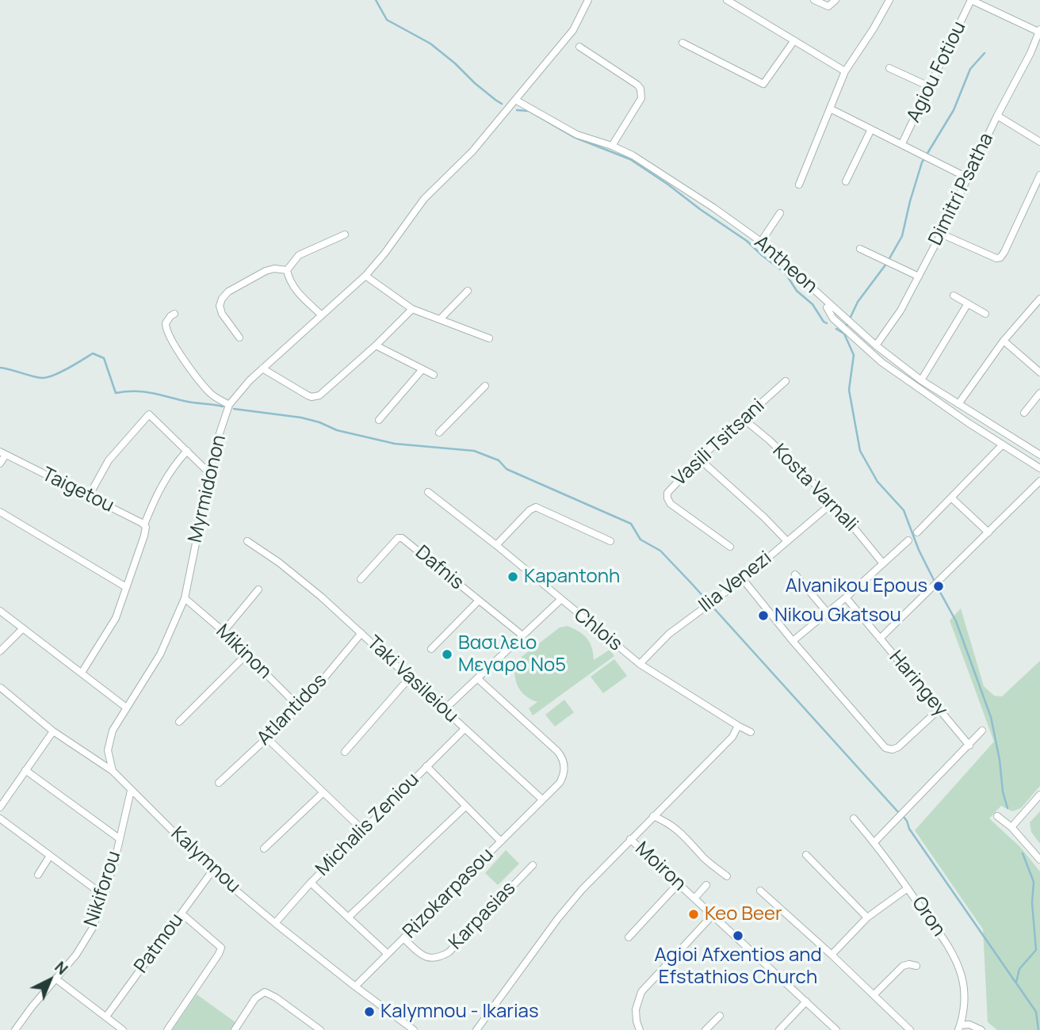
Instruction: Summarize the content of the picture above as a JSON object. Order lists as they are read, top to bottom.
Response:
{
  "streets": {
    "street": [
      "Agiou Fotiou",
      "Dimitri Psatha",
      "Antheon",
      "Vasili Tsitsani",
      "Kosta Varnali",
      "Myrmidonon",
      "Taigetou",
      "Dafnis",
      "Ilia Venezi",
      "Chlois",
      "Mikinon",
      "Taki Vasileiou",
      "Haringey",
      "Atlantidos",
      "Michalis Zeniou",
      "Kalymnou",
      "Moiron",
      "Nikiforou",
      "Rizokarpasou",
      "Karpasias",
      "Oron",
      "Patmou"
    ]
  },
  "crossings": [
    ["Dimitri Psatha", "Antheon"],
    ["Antheon", "Myrmidonon"],
    ["Vasili Tsitsani", "Kosta Varnali"],
    ["Kosta Varnali", "Ilia Venezi"],
    ["Myrmidonon", "Mikinon"],
    ["Myrmidonon", "Kalymnou"],
    ["Ilia Venezi", "Chlois"],
    ["Mikinon", "Atlantidos"],
    ["Taki Vasileiou", "Atlantidos"],
    ["Taki Vasileiou", "Michalis Zeniou"],
    ["Taki Vasileiou", "Rizokarpasou"],
    ["Michalis Zeniou", "Kalymnou"],
    ["Kalymnou", "Nikiforou"],
    ["Kalymnou", "Rizokarpasou"],
    ["Kalymnou", "Patmou"],
    ["Rizokarpasou", "Karpasias"]
  ],
  "places": [
    "Kapantonh",
    "Alvanikou Epous",
    "Nikou Gkatsou",
    "Βασιλειο Μεγαρο Νο5",
    "Keo Beer",
    "Agioi Afxentios and Efstathios Church",
    "Kalymnou - Ikarias"
  ],
  "north": "top right"
}
